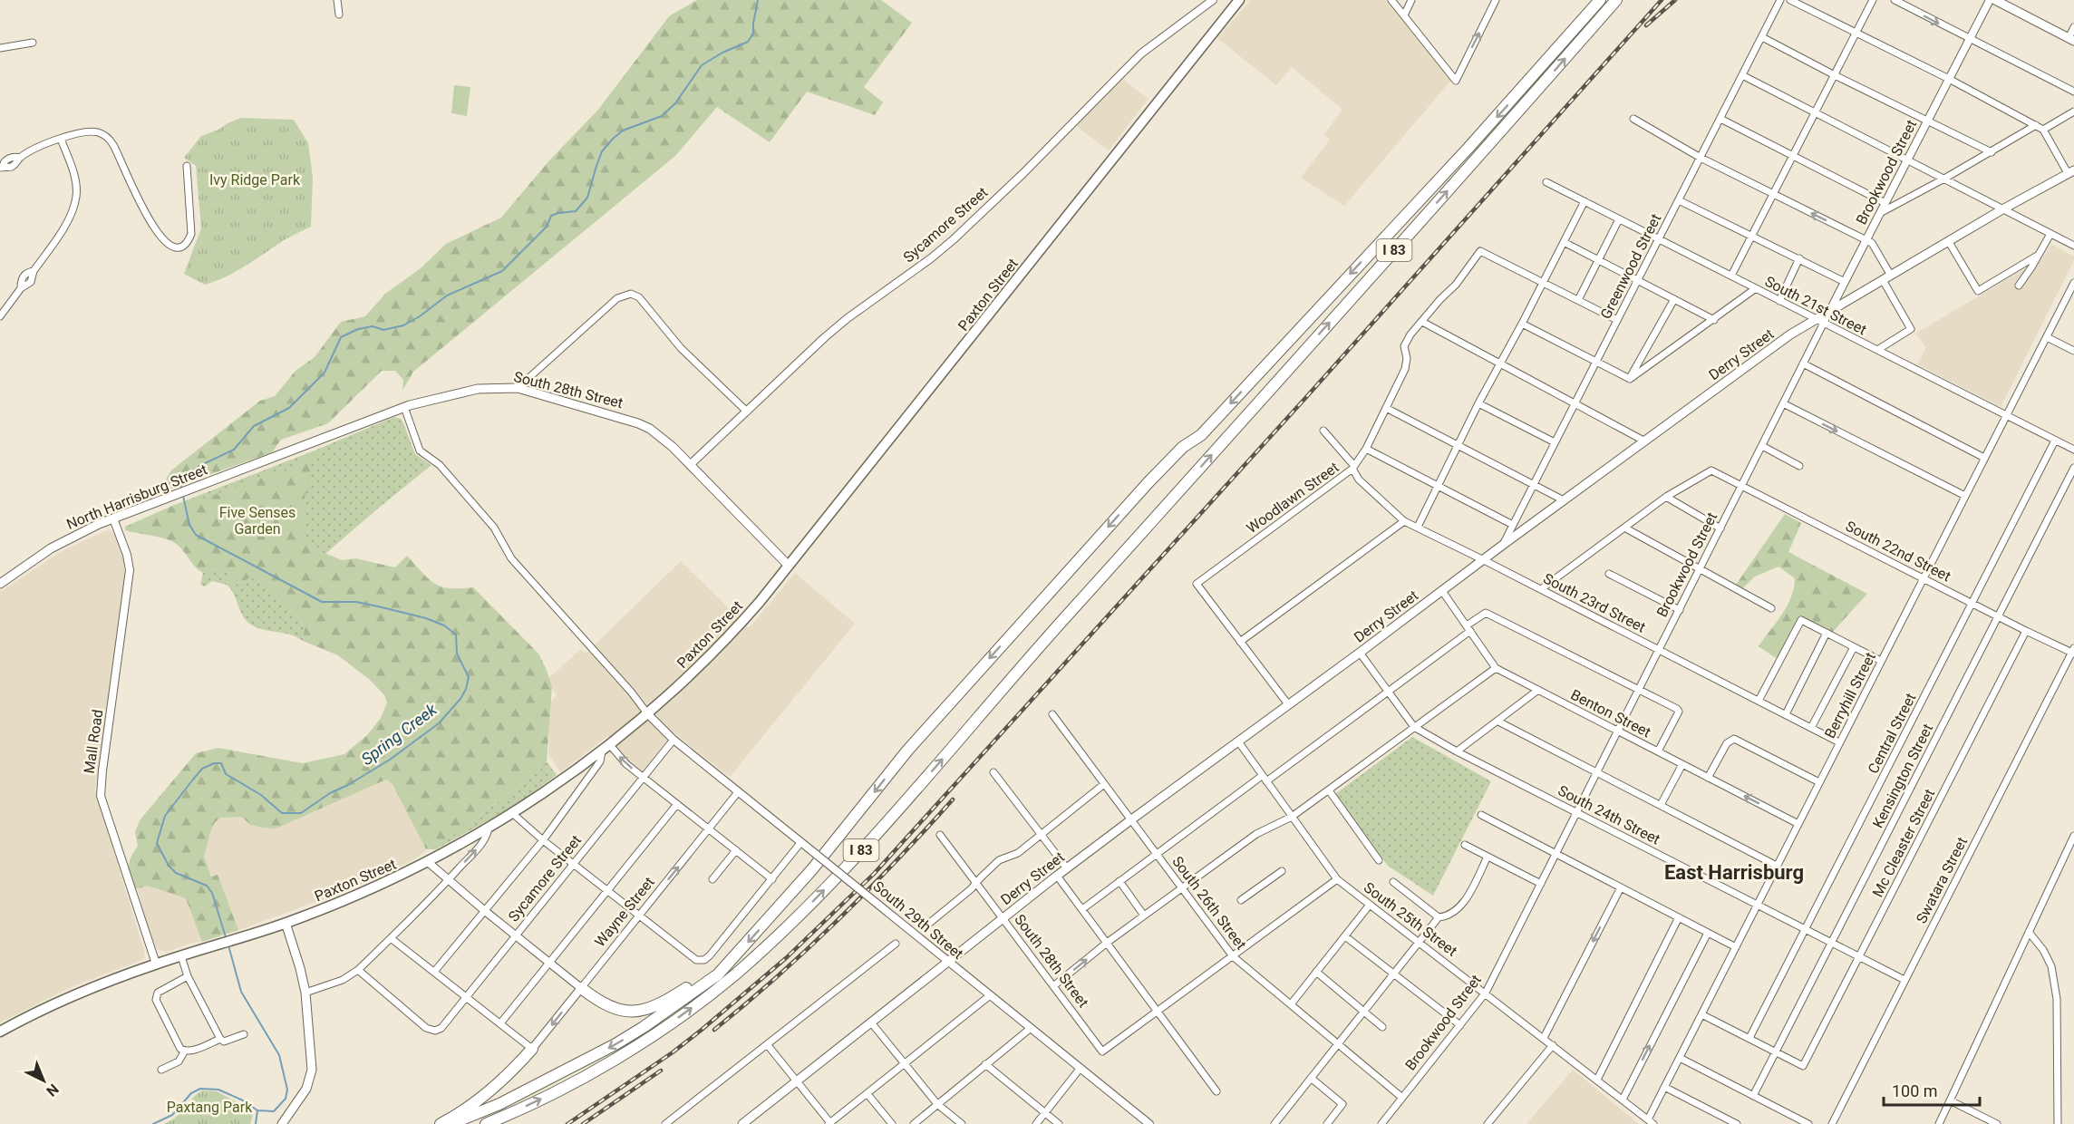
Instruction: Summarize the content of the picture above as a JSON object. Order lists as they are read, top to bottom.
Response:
{
  "streets": {
    "highway": ["I 83"],
    "main road": [
      "Paxton Street",
      "Derry Street",
      "South 28th Street",
      "North Harrisburg Street"
    ],
    "street": [
      "Brookwood Street",
      "Sycamore Street",
      "Greenwood Street",
      "South 21st Street",
      "Woodlawn Street",
      "South 22nd Street",
      "South 23rd Street",
      "Berryhill Street",
      "Benton Street",
      "Central Street",
      "Mall Road",
      "Kensington Street",
      "South 24th Street",
      "Mc Cleaster Street",
      "Swatara Street",
      "South 26th Street",
      "Wayne Street",
      "South 25th Street",
      "South 29th Street"
    ]
  },
  "crossings": [
    ["Brookwood Street", "South 21st Street"],
    ["Brookwood Street", "Derry Street"],
    ["Brookwood Street", "South 22nd Street"],
    ["Brookwood Street", "South 23rd Street"],
    ["Brookwood Street", "Benton Street"],
    ["Brookwood Street", "South 24th Street"],
    ["Brookwood Street", "South 26th Street"],
    ["Brookwood Street", "South 25th Street"],
    ["Sycamore Street", "South 28th Street"],
    ["Sycamore Street", "South 29th Street"],
    ["Greenwood Street", "South 21st Street"],
    ["Greenwood Street", "Derry Street"],
    ["Paxton Street", "South 28th Street"],
    ["Paxton Street", "Mall Road"],
    ["Paxton Street", "South 29th Street"],
    ["South 21st Street", "Derry Street"],
    ["South 21st Street", "Berryhill Street"],
    ["South 21st Street", "Central Street"],
    ["Derry Street", "South 28th Street"],
    ["Derry Street", "South 23rd Street"],
    ["Derry Street", "Benton Street"],
    ["Derry Street", "South 24th Street"],
    ["Derry Street", "South 26th Street"],
    ["Derry Street", "South 25th Street"],
    ["Derry Street", "South 29th Street"],
    ["South 28th Street", "North Harrisburg Street"],
    ["North Harrisburg Street", "Mall Road"],
    ["Woodlawn Street", "South 23rd Street"],
    ["South 22nd Street", "Berryhill Street"],
    ["South 22nd Street", "Central Street"],
    ["South 22nd Street", "Kensington Street"],
    ["South 22nd Street", "Mc Cleaster Street"],
    ["South 22nd Street", "Swatara Street"],
    ["South 23rd Street", "Berryhill Street"],
    ["Berryhill Street", "Benton Street"],
    ["Berryhill Street", "South 24th Street"],
    ["Berryhill Street", "South 25th Street"],
    ["Central Street", "South 24th Street"],
    ["Kensington Street", "South 24th Street"],
    ["Kensington Street", "Mc Cleaster Street"],
    ["South 24th Street", "Mc Cleaster Street"],
    ["South 24th Street", "Swatara Street"],
    ["Wayne Street", "South 29th Street"]
  ],
  "districts": ["East Harrisburg"],
  "water": ["Spring Creek"],
  "parks": ["Ivy Ridge Park", "Five Senses Garden", "Paxtang Park"],
  "scale_bar": "100 m",
  "north": "bottom right"
}
